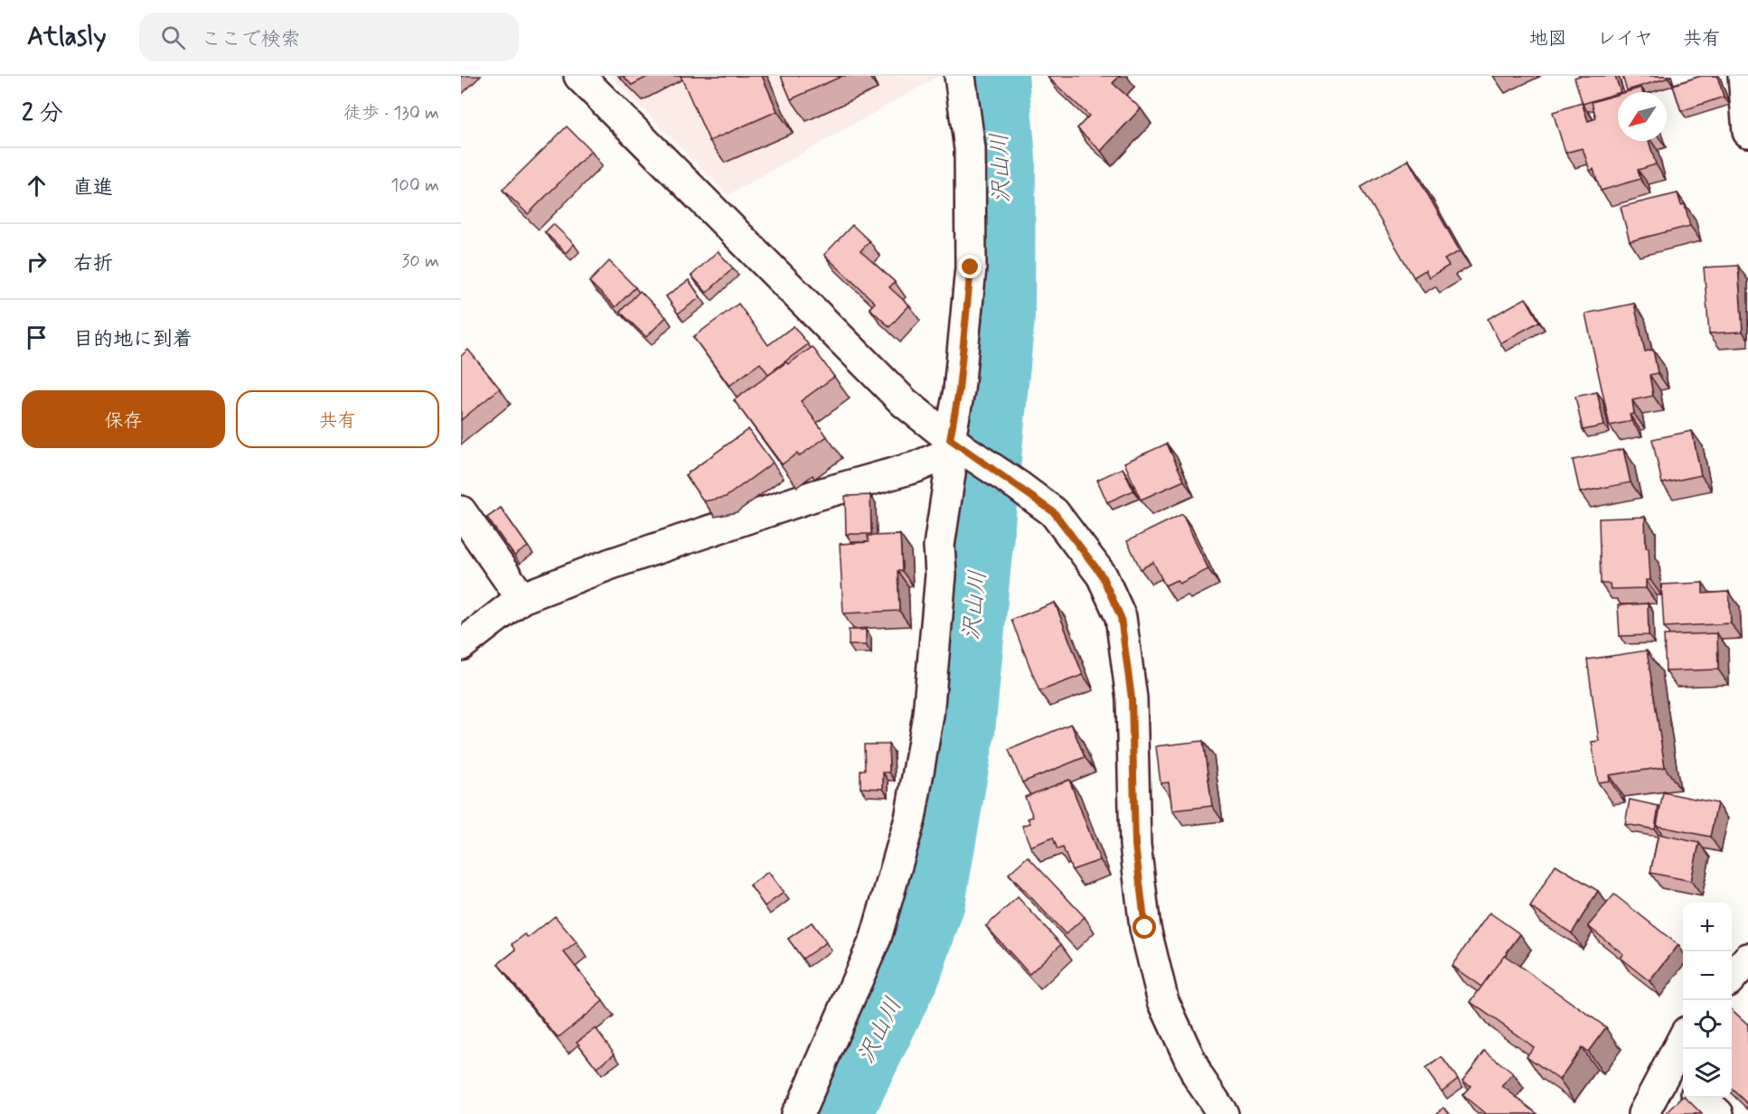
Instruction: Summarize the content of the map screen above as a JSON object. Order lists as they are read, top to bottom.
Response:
{
  "water": ["沢山川"],
  "north": "bottom left",
  "page": {
    "header": "Atlasly",
    "search": "ここで検索",
    "nav": ["地図", "レイヤ", "共有"],
    "heading": ["2 分", "徒歩 · 130 m"],
    "list": [
      ["直進", "100 m"],
      ["右折", "30 m"],
      "目的地に到着"
    ],
    "buttons": ["保存", "共有"],
    "map_buttons": ["+", "−"]
  }
}
